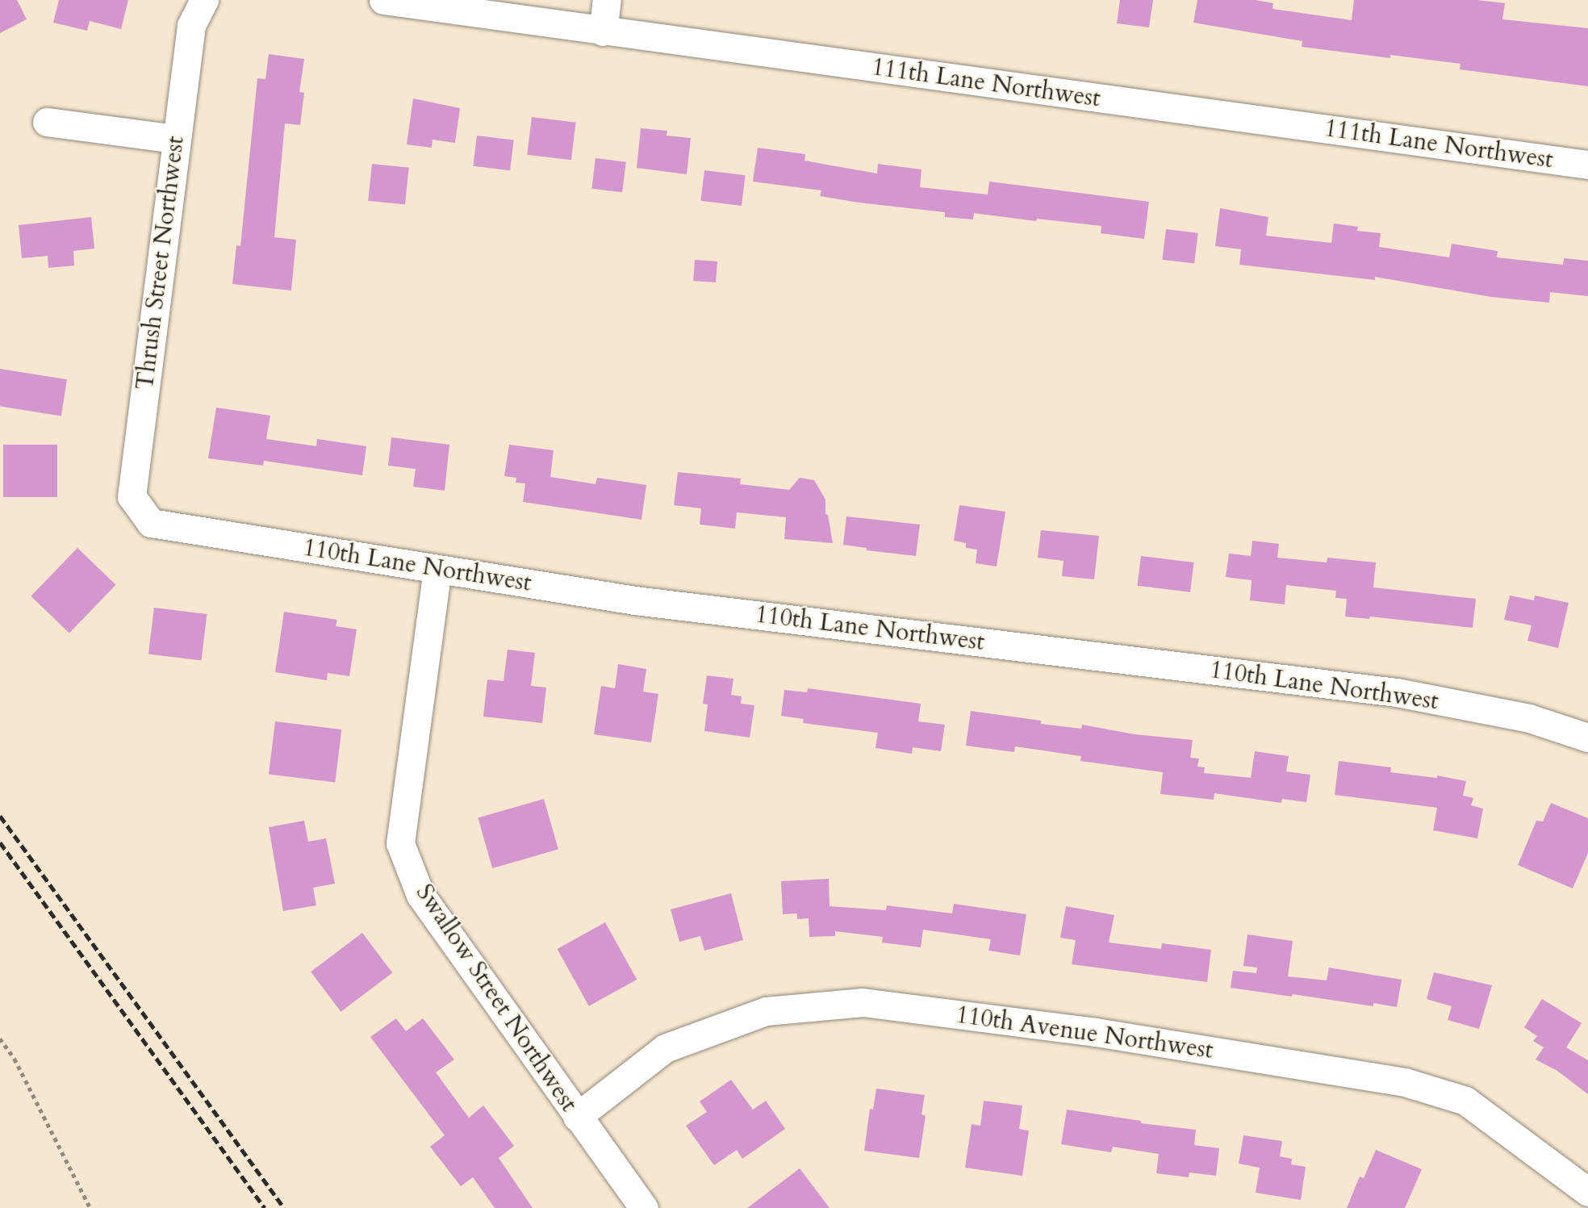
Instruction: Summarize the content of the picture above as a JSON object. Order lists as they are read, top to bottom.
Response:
{
  "streets": {
    "street": [
      "111th Lane Northwest",
      "Thrush Street Northwest",
      "110th Lane Northwest",
      "Swallow Street Northwest",
      "110th Avenue Northwest"
    ]
  },
  "crossings": [
    ["Thrush Street Northwest", "110th Lane Northwest"],
    ["110th Lane Northwest", "Swallow Street Northwest"],
    ["Swallow Street Northwest", "110th Avenue Northwest"]
  ]
}
